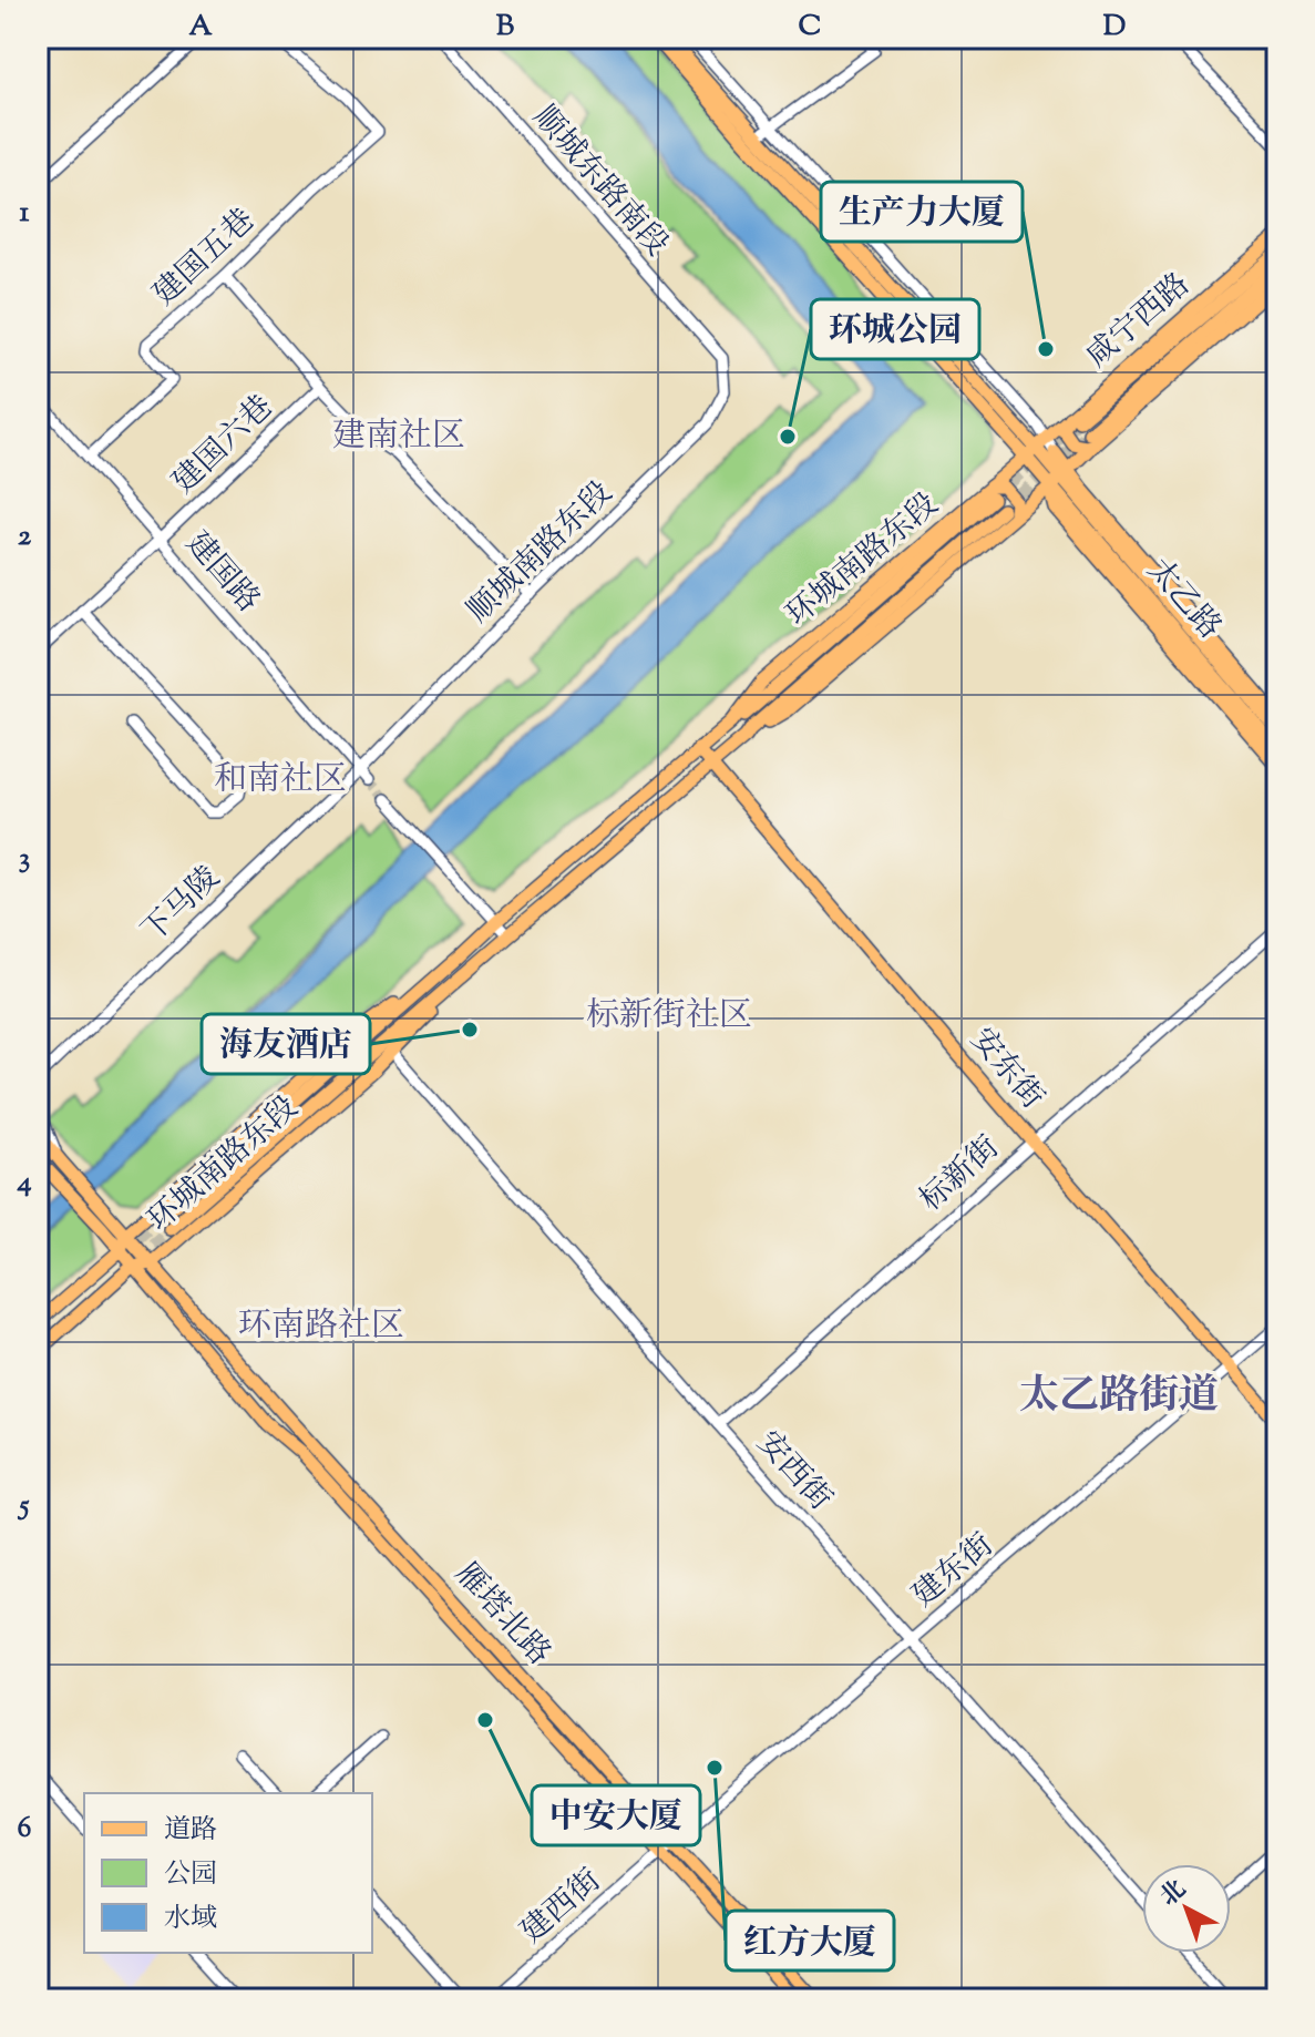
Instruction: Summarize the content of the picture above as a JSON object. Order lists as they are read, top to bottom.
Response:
{
  "streets": {
    "main road": [
      "咸宁西路",
      "环城南路东段",
      "太乙路",
      "安东街",
      "雁塔北路"
    ],
    "street": [
      "顺城东路南段",
      "建国五巷",
      "建国六巷",
      "顺城南路东段",
      "建国路",
      "下马陵",
      "标新街",
      "安西街",
      "建东街",
      "建西街"
    ]
  },
  "crossings": [
    ["顺城东路南段", "顺城南路东段"],
    ["建国五巷", "建国路"],
    ["咸宁西路", "环城南路东段"],
    ["咸宁西路", "太乙路"],
    ["建国六巷", "建国路"],
    ["顺城南路东段", "建国路"],
    ["顺城南路东段", "下马陵"],
    ["环城南路东段", "太乙路"],
    ["环城南路东段", "安东街"],
    ["环城南路东段", "安西街"],
    ["环城南路东段", "雁塔北路"],
    ["建国路", "下马陵"],
    ["安东街", "标新街"],
    ["安东街", "建东街"],
    ["标新街", "安西街"],
    ["安西街", "建东街"],
    ["建东街", "雁塔北路"],
    ["建东街", "建西街"],
    ["雁塔北路", "建西街"]
  ],
  "districts": [
    "建南社区",
    "和南社区",
    "标新街社区",
    "环南路社区",
    "太乙路街道"
  ],
  "places": [
    "生产力大厦",
    "环城公园",
    "海友酒店",
    "中安大厦",
    "红方大厦"
  ],
  "legend": ["道路", "公园", "水域"],
  "north": "top left",
  "grid": {
    "columns": [
      "A",
      "B",
      "C",
      "D"
    ],
    "rows": [
      "1",
      "2",
      "3",
      "4",
      "5",
      "6"
    ]
  }
}
